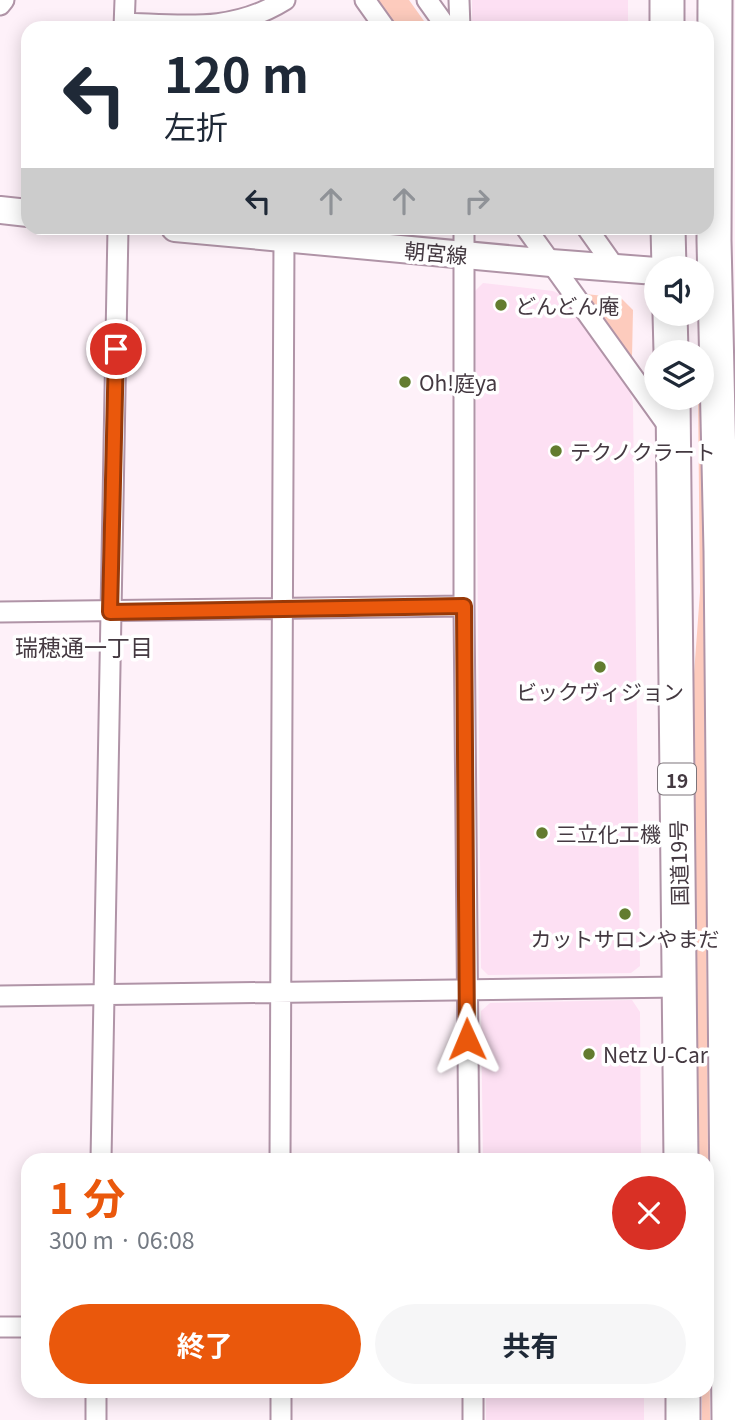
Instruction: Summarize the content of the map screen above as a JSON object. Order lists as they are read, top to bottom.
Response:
{
  "streets": {
    "highway": ["19", "国道19号"],
    "street": ["朝宮線"]
  },
  "districts": ["瑞穂通一丁目"],
  "places": [
    "どんどん庵",
    "Oh!庭ya",
    "テクノクラート",
    "ビックヴィジョン",
    "三立化工機",
    "カットサロンやまだ",
    "Netz U-Car"
  ],
  "page": {
    "turn": ["120 m", "左折"],
    "heading": ["1 分", "300 m · 06:08"],
    "buttons": ["終了", "共有"]
  }
}
